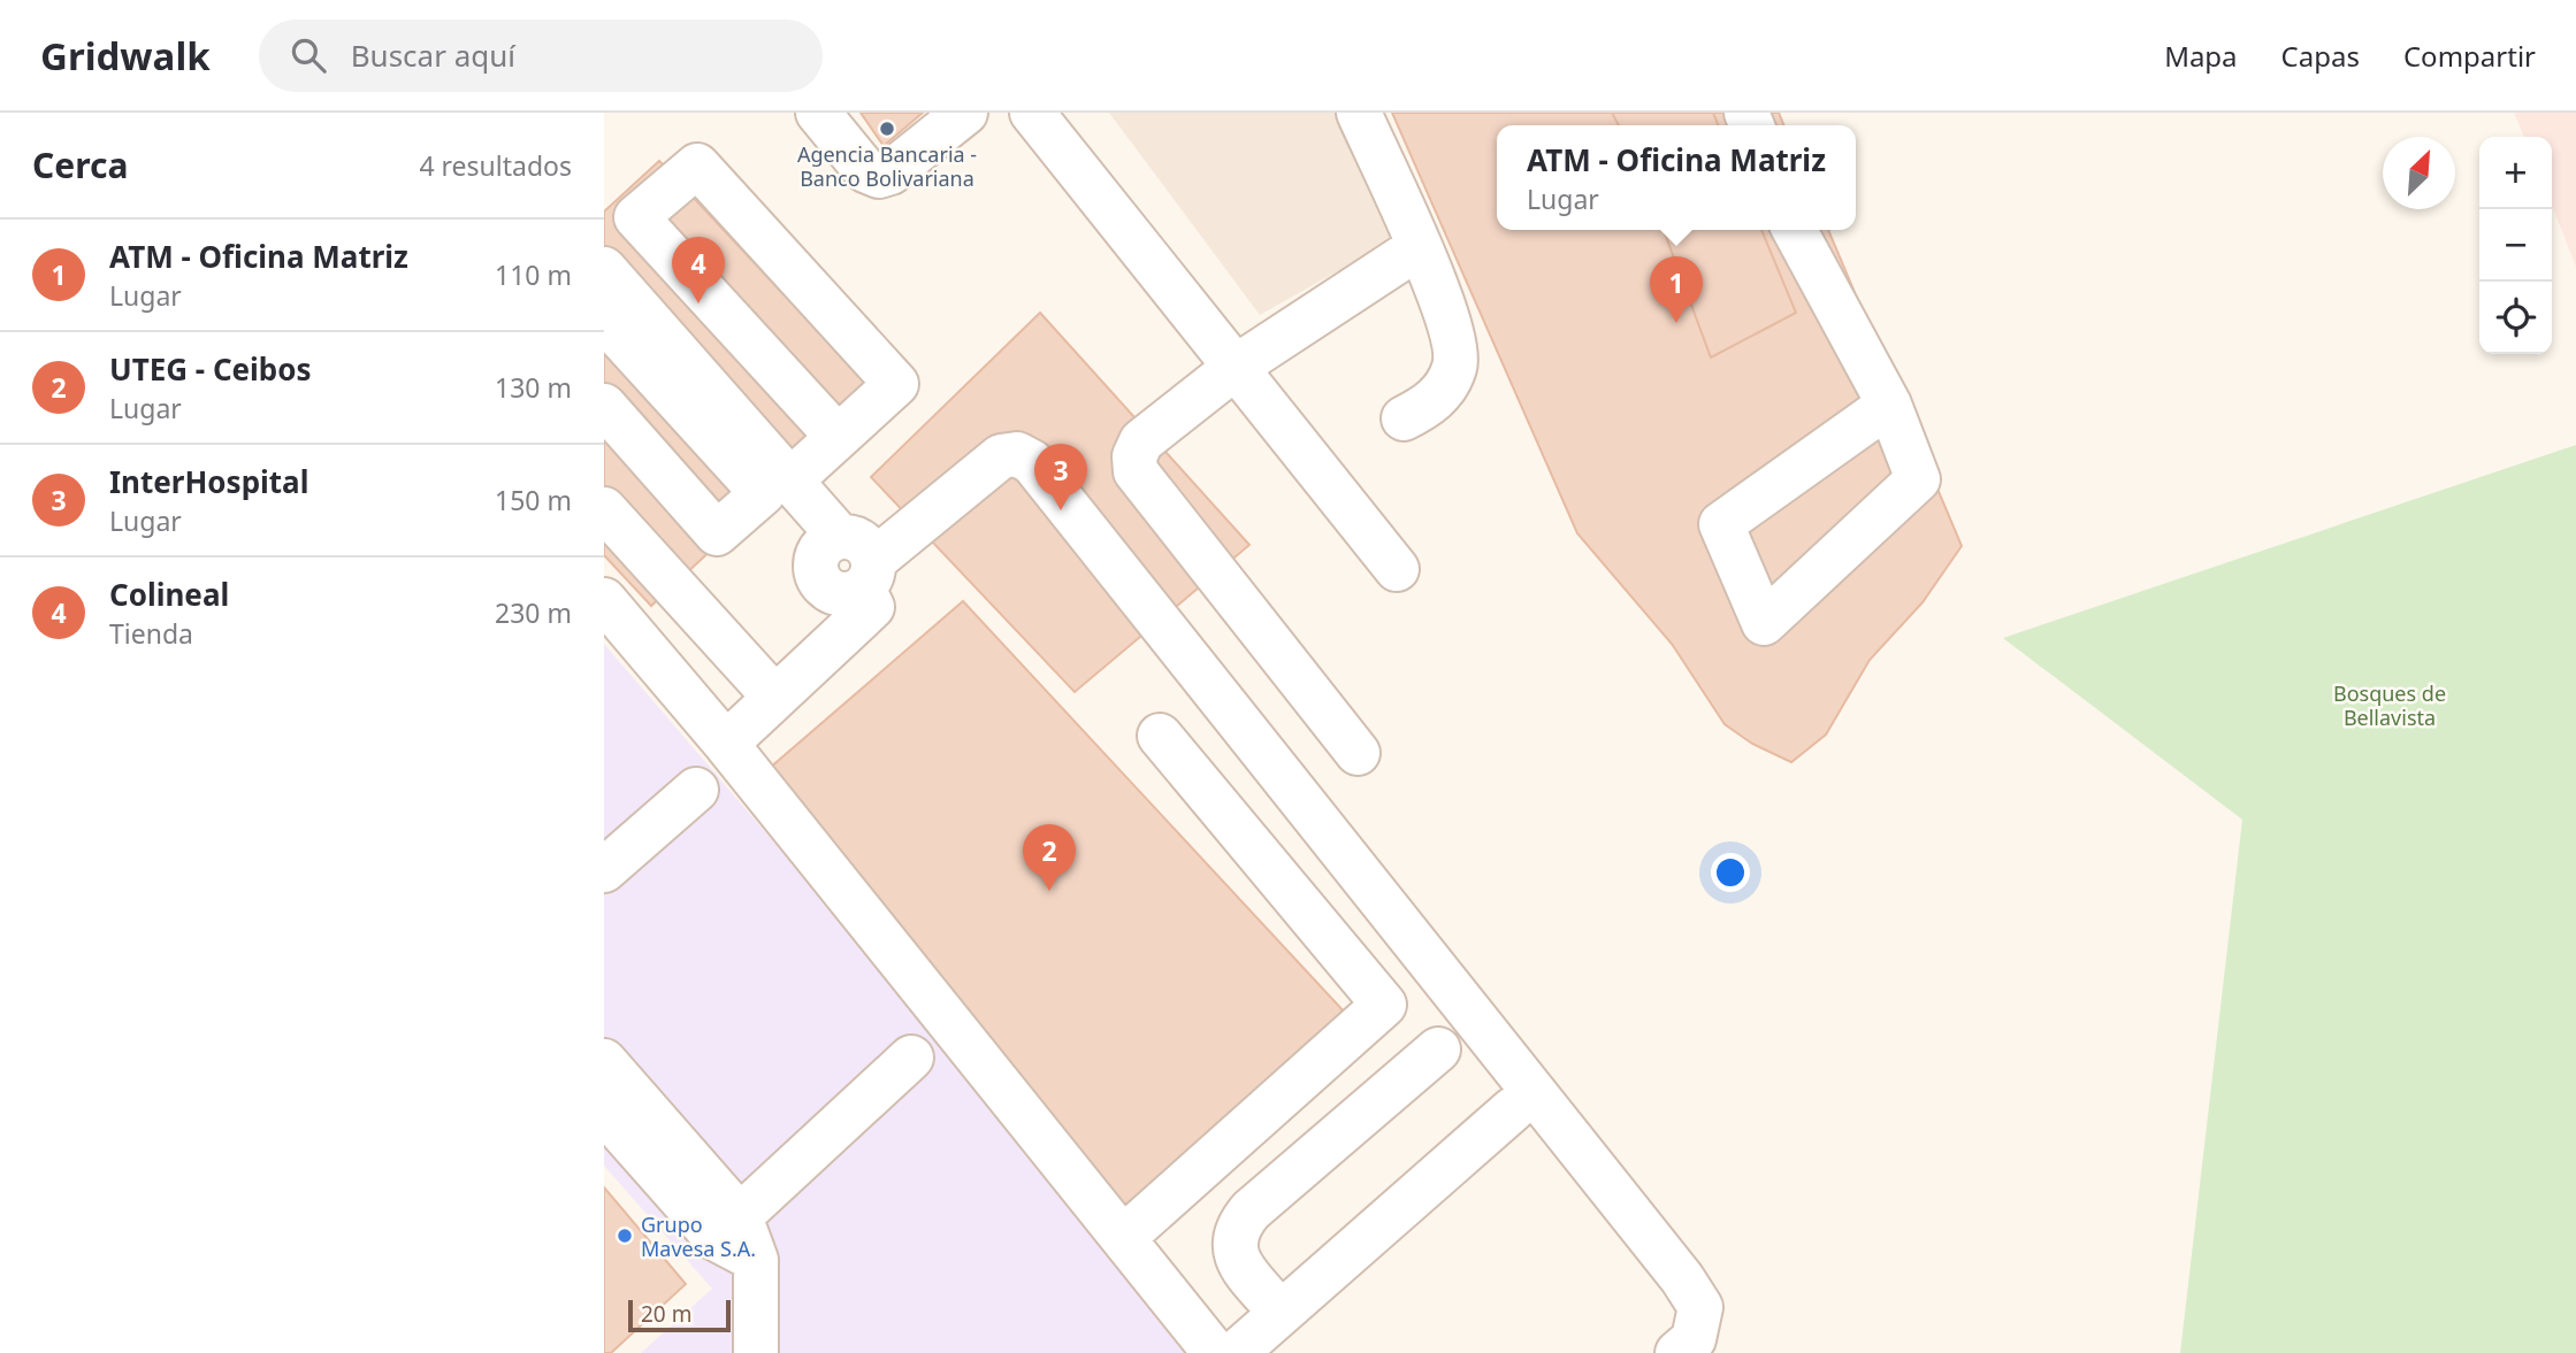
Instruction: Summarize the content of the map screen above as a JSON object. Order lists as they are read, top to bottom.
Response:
{
  "parks": ["Bosques de Bellavista"],
  "places": ["Agencia Bancaria - Banco Bolivariana", "Grupo Mavesa S.A."],
  "scale_bar": "20 m",
  "north": "top right",
  "page": {
    "header": "Gridwalk",
    "search": "Buscar aquí",
    "nav": ["Mapa", "Capas", "Compartir"],
    "heading": ["Cerca", "4 resultados"],
    "popup": ["ATM - Oficina Matriz", "Lugar"],
    "map_buttons": ["+", "−"],
    "list": [
      {
        "mark": "1",
        "name": "ATM - Oficina Matriz",
        "note": "Lugar",
        "value": "110 m"
      },
      {
        "mark": "2",
        "name": "UTEG - Ceibos",
        "note": "Lugar",
        "value": "130 m"
      },
      {
        "mark": "3",
        "name": "InterHospital",
        "note": "Lugar",
        "value": "150 m"
      },
      {
        "mark": "4",
        "name": "Colineal",
        "note": "Tienda",
        "value": "230 m"
      }
    ],
    "pins": [
      "4",
      "1",
      "3",
      "2"
    ],
    "scale": "20 m"
  }
}
